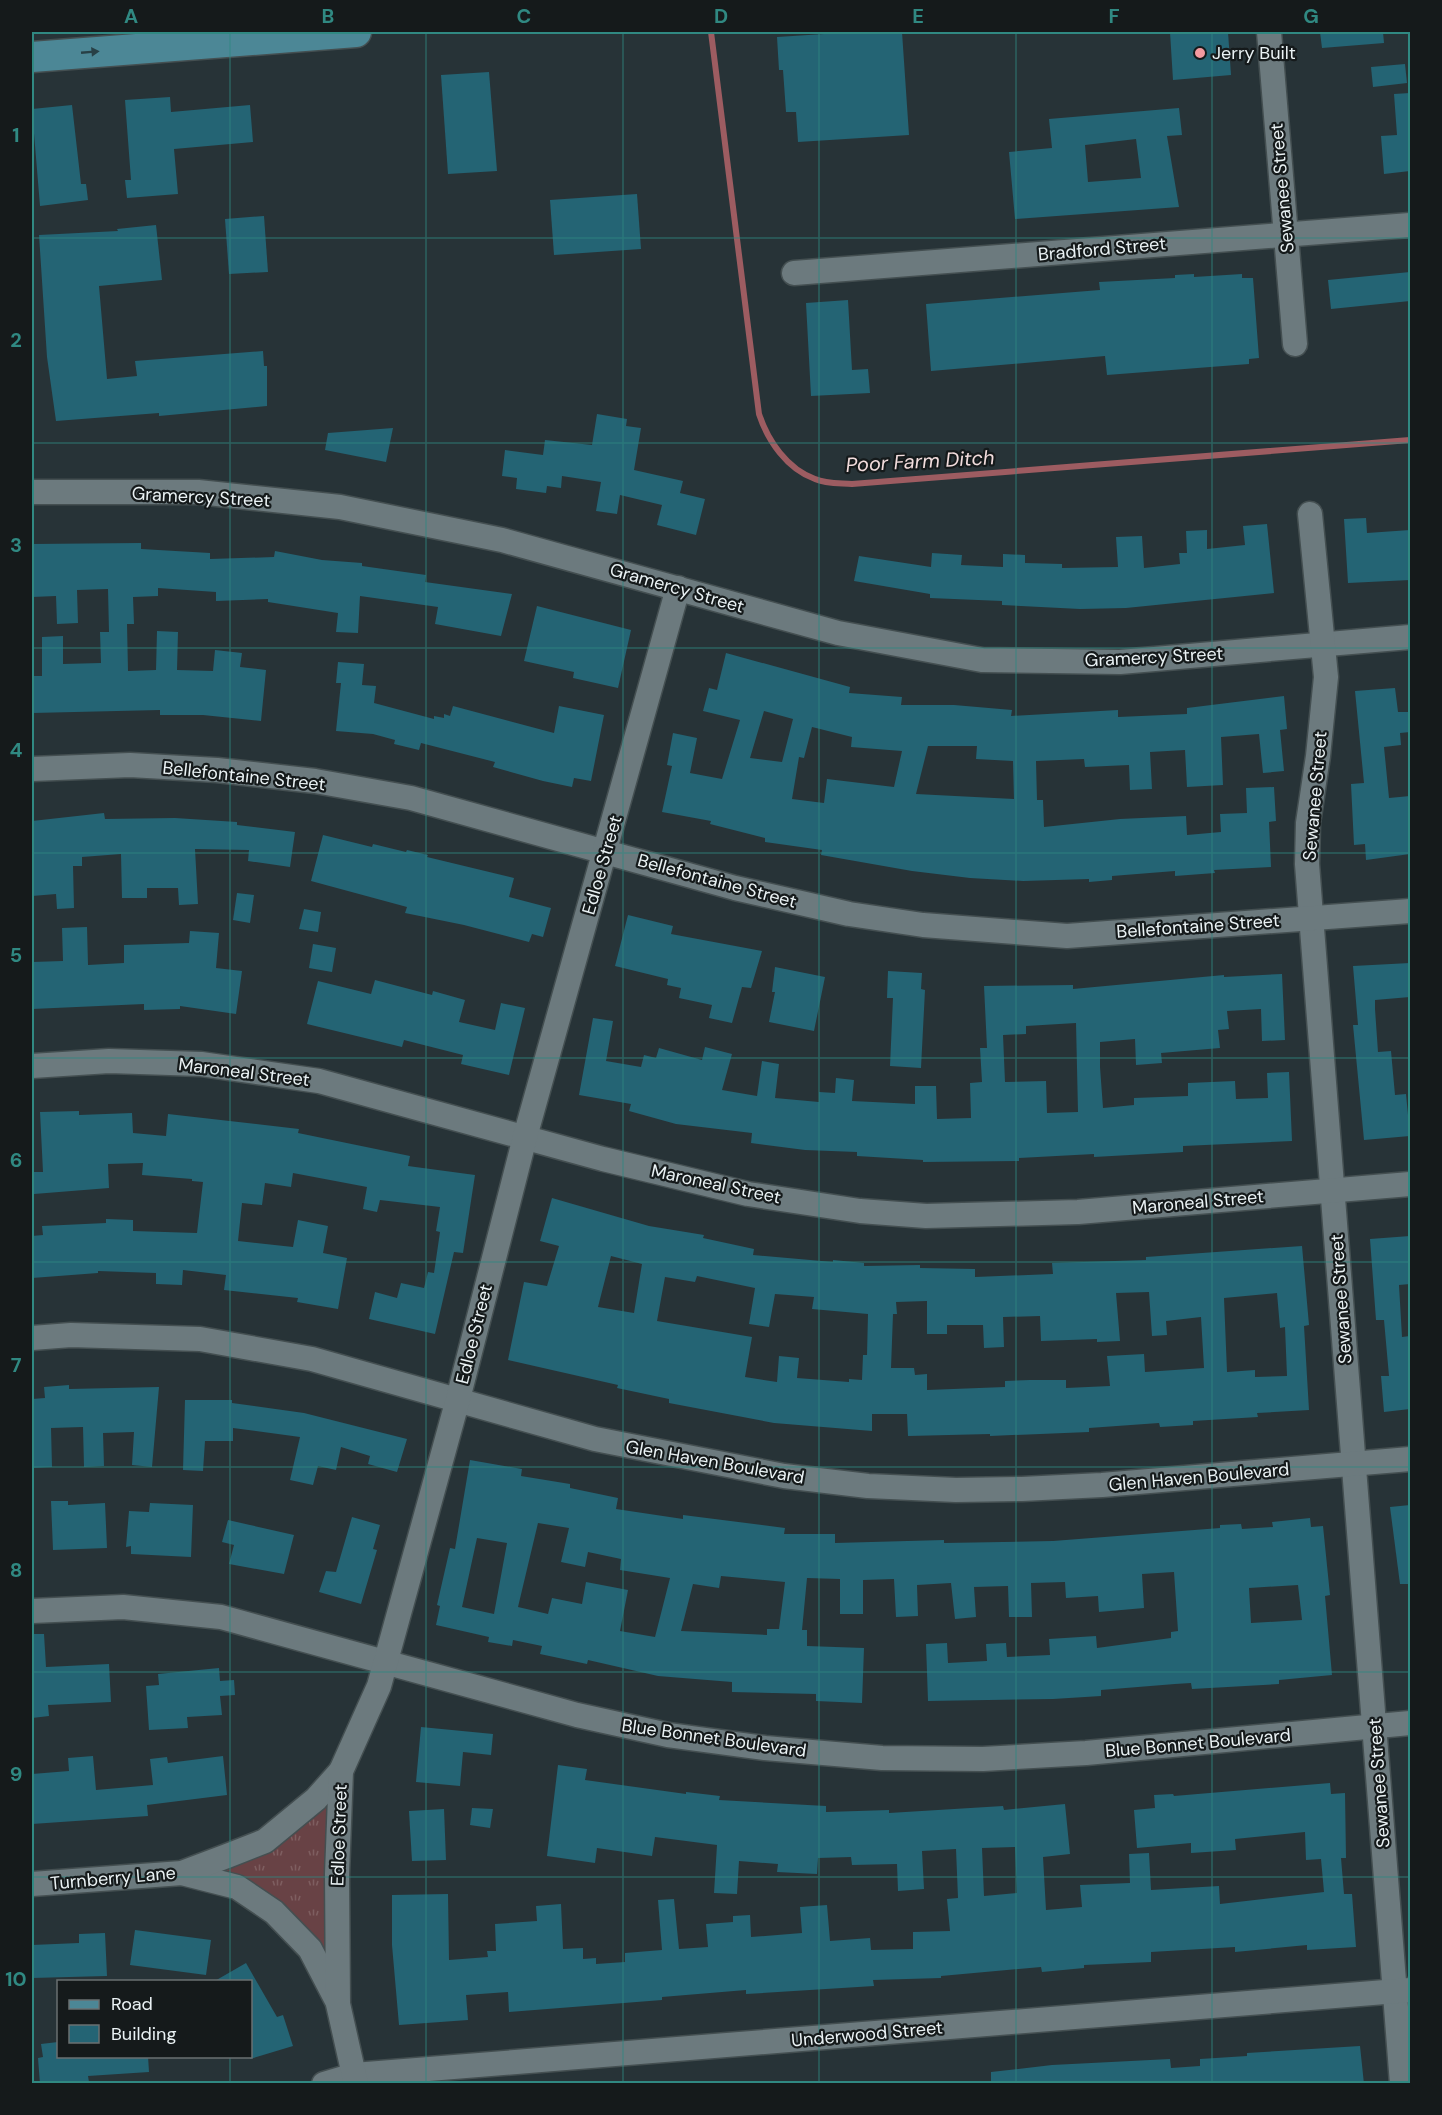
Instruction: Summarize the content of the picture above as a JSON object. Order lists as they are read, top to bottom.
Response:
{
  "streets": {
    "street": [
      "Sewanee Street",
      "Bradford Street",
      "Gramercy Street",
      "Bellefontaine Street",
      "Edloe Street",
      "Maroneal Street",
      "Glen Haven Boulevard",
      "Blue Bonnet Boulevard",
      "Turnberry Lane",
      "Underwood Street"
    ]
  },
  "crossings": [
    ["Sewanee Street", "Bradford Street"],
    ["Sewanee Street", "Gramercy Street"],
    ["Sewanee Street", "Bellefontaine Street"],
    ["Sewanee Street", "Maroneal Street"],
    ["Sewanee Street", "Glen Haven Boulevard"],
    ["Sewanee Street", "Blue Bonnet Boulevard"],
    ["Sewanee Street", "Underwood Street"],
    ["Gramercy Street", "Edloe Street"],
    ["Bellefontaine Street", "Edloe Street"],
    ["Edloe Street", "Maroneal Street"],
    ["Edloe Street", "Glen Haven Boulevard"],
    ["Edloe Street", "Blue Bonnet Boulevard"],
    ["Edloe Street", "Turnberry Lane"],
    ["Edloe Street", "Underwood Street"]
  ],
  "water": ["Poor Farm Ditch"],
  "places": ["Jerry Built"],
  "legend": ["Road", "Building"],
  "grid": {
    "columns": [
      "A",
      "B",
      "C",
      "D",
      "E",
      "F",
      "G"
    ],
    "rows": [
      "1",
      "2",
      "3",
      "4",
      "5",
      "6",
      "7",
      "8",
      "9",
      "10"
    ]
  }
}
